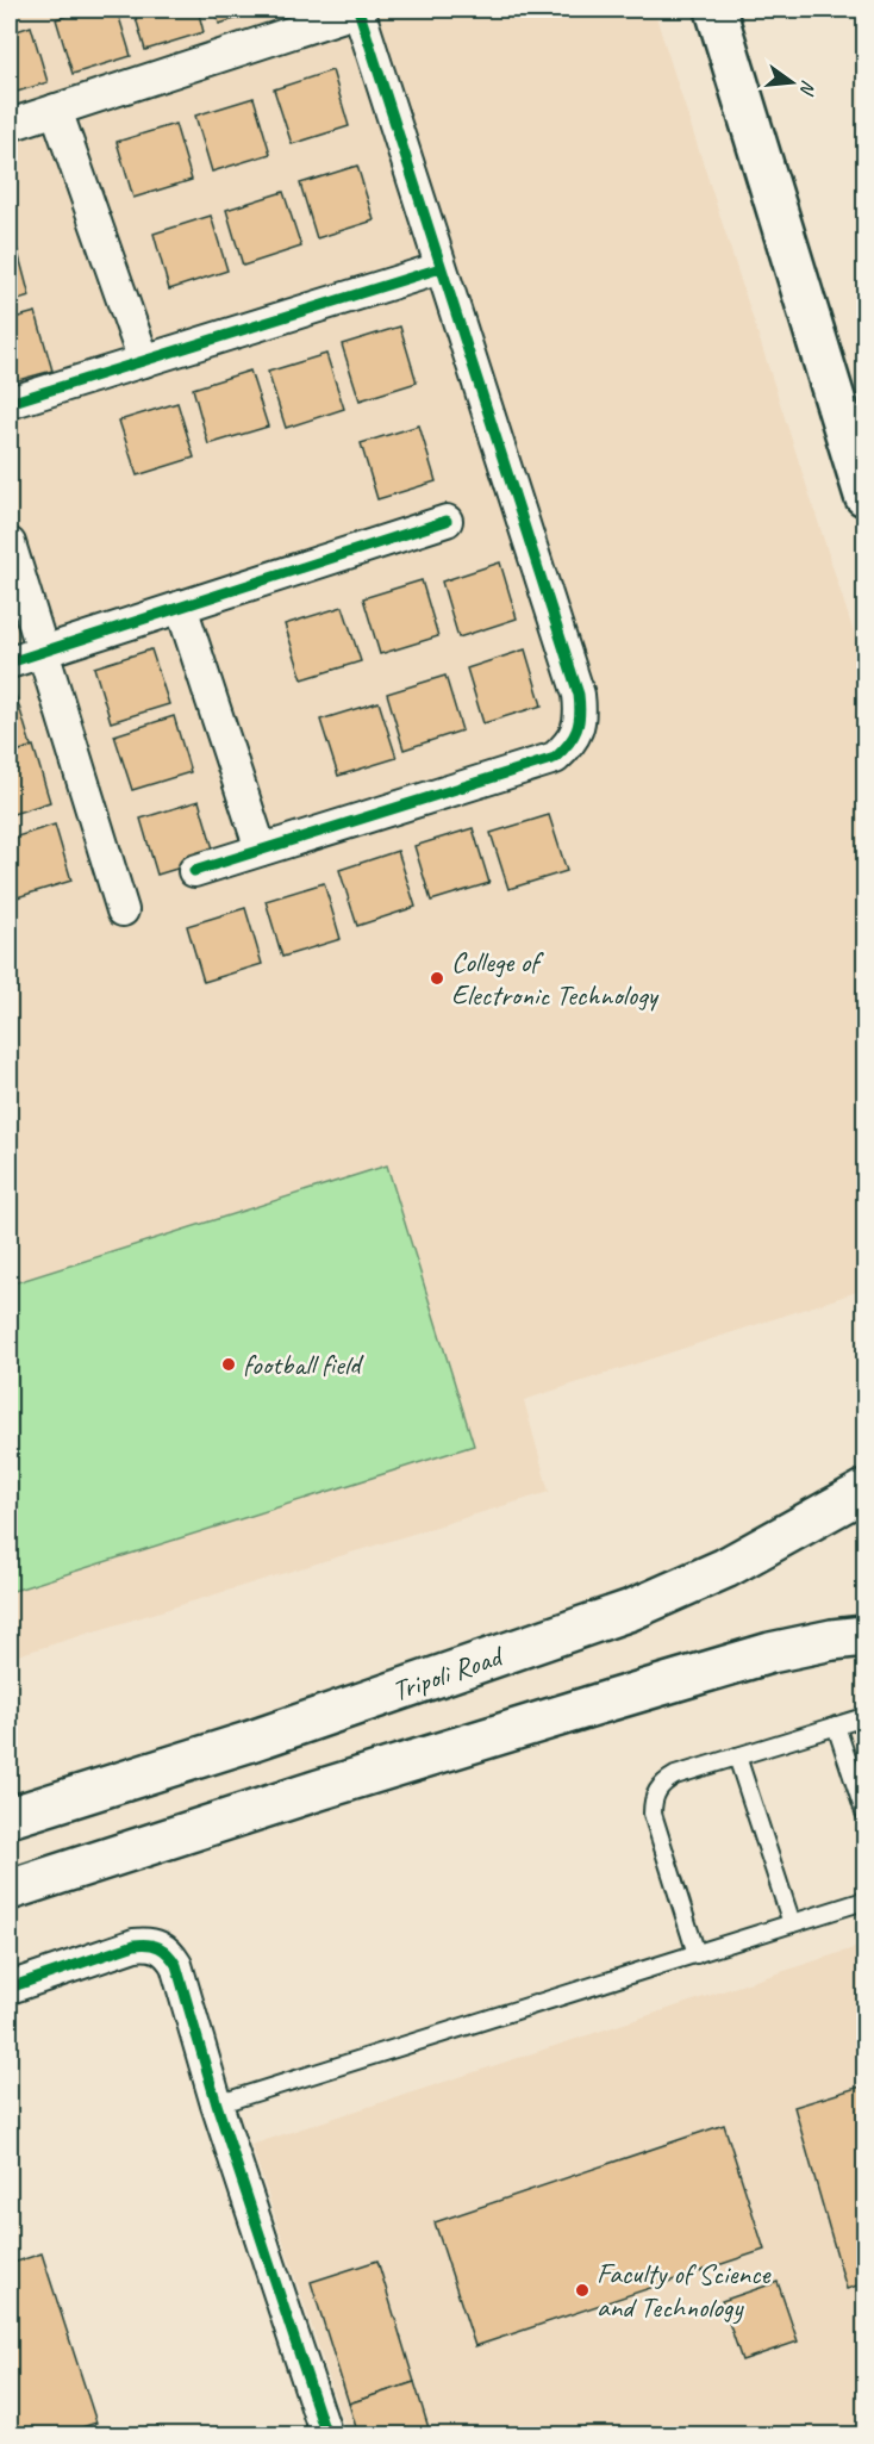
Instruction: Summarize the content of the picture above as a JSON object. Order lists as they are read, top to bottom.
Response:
{
  "streets": {
    "main road": ["Tripoli Road"]
  },
  "places": ["College of Electronic Technology", "football field", "Faculty of Science and Technology"],
  "north": "right"
}
